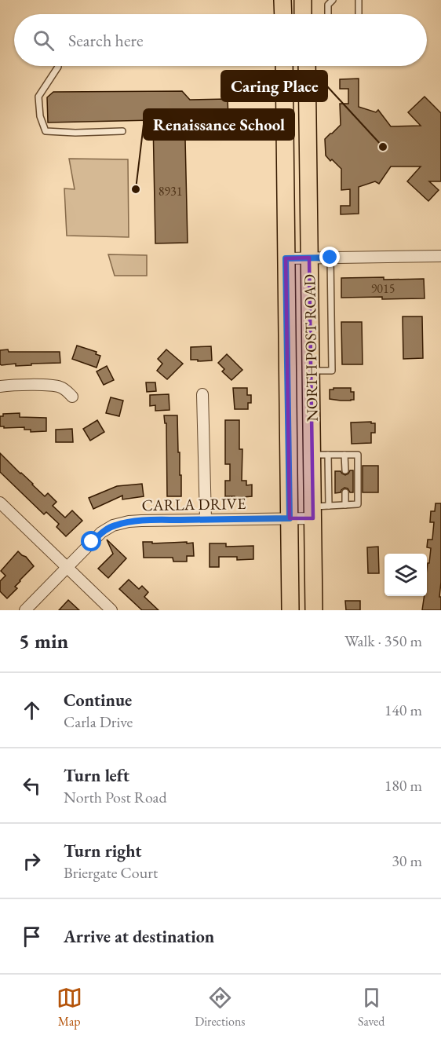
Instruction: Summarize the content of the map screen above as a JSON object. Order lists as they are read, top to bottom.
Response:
{
  "streets": {
    "main road": ["NORTH POST ROAD"],
    "street": ["CARLA DRIVE"]
  },
  "crossings": [
    ["NORTH POST ROAD", "CARLA DRIVE"]
  ],
  "places": ["Caring Place", "Renaissance School"],
  "house_numbers": ["8931", "9015"],
  "page": {
    "search": "Search here",
    "heading": ["5 min", "Walk · 350 m"],
    "list": [
      ["Continue", "Carla Drive", "140 m"],
      ["Turn left", "North Post Road", "180 m"],
      ["Turn right", "Briergate Court", "30 m"],
      "Arrive at destination"
    ],
    "nav": ["Map", "Directions", "Saved"]
  }
}
